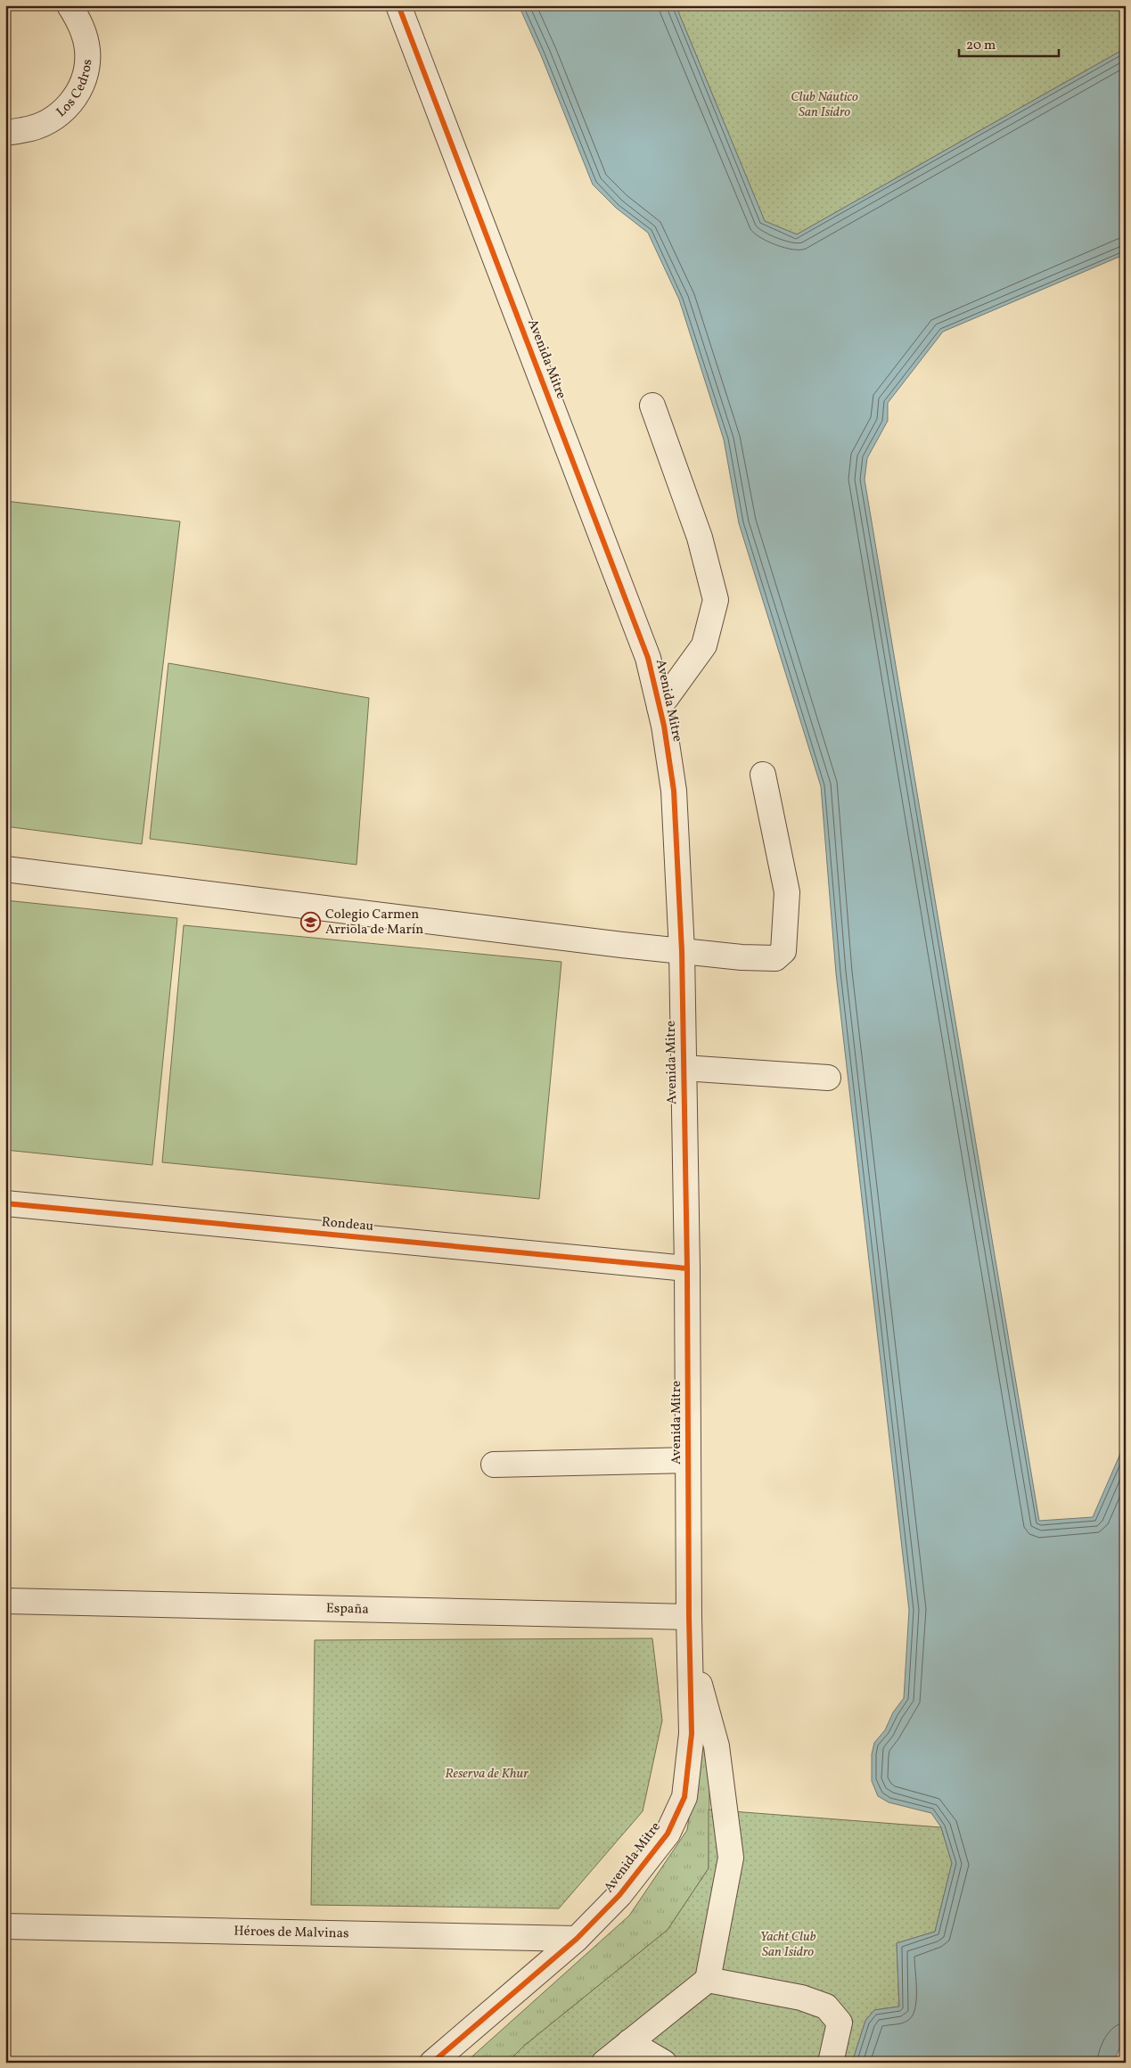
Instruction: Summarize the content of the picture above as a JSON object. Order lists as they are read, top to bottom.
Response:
{
  "streets": {
    "street": [
      "Los Cedros",
      "Avenida Mitre",
      "Rondeau",
      "España",
      "Héroes de Malvinas"
    ]
  },
  "crossings": [
    ["Avenida Mitre", "Rondeau"],
    ["Avenida Mitre", "España"],
    ["Avenida Mitre", "Héroes de Malvinas"]
  ],
  "parks": ["Club Náutico San Isidro", "Reserva de Khur", "Yacht Club San Isidro"],
  "places": {
    "school or university": ["Colegio Carmen Arriola de Marín"]
  },
  "scale_bar": "20 m"
}
